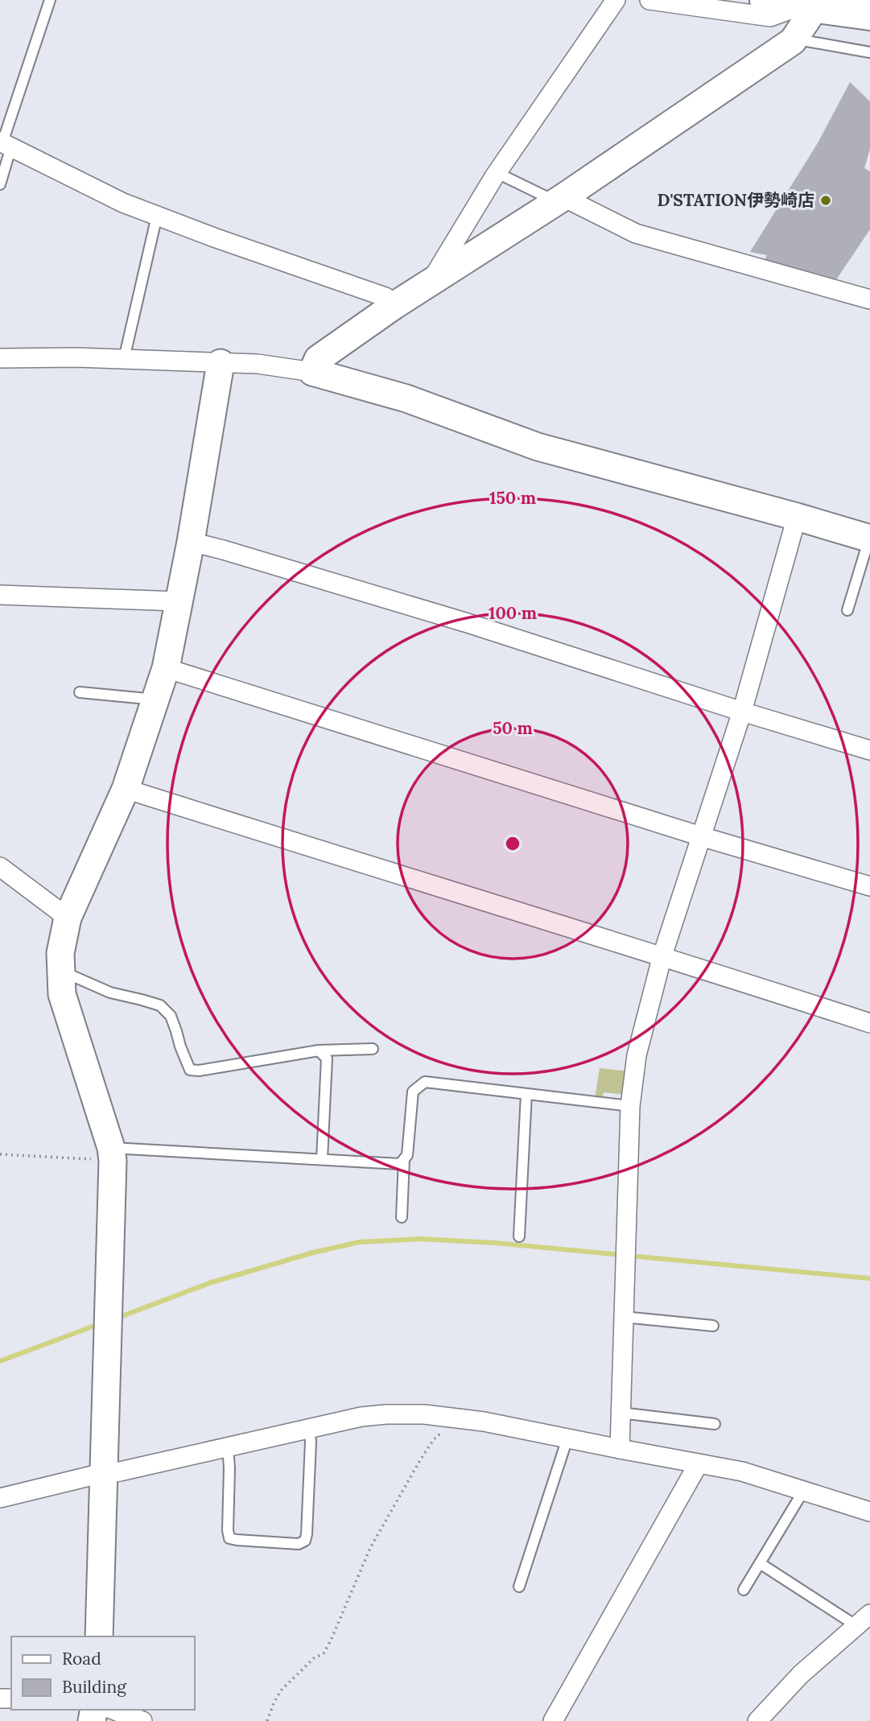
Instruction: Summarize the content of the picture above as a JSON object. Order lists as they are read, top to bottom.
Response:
{
  "places": ["D'STATION伊勢崎店"],
  "legend": ["Road", "Building"],
  "rings": ["150 m", "100 m", "50 m"]
}
